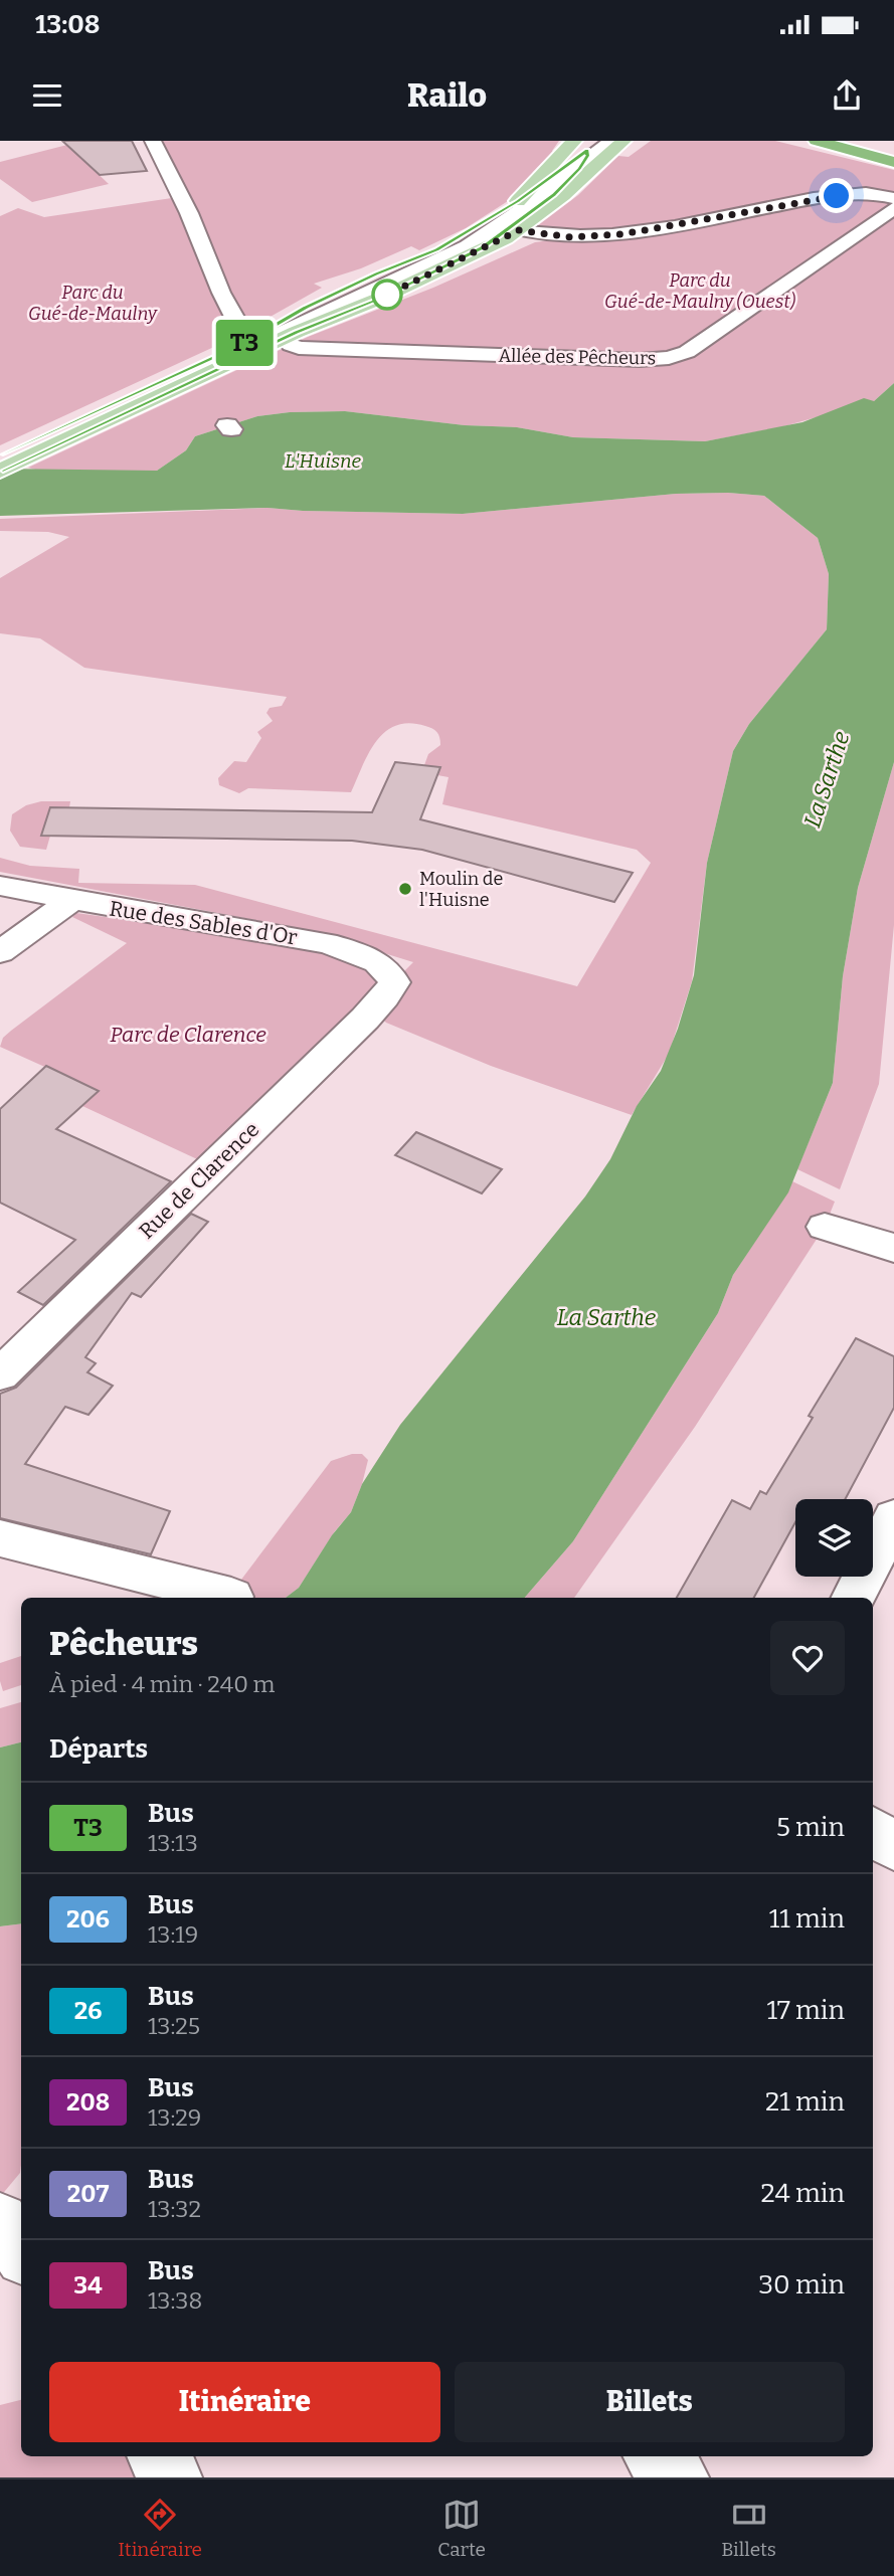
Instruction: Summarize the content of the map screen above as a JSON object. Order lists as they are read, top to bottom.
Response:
{
  "streets": {
    "street": ["Allée des Pêcheurs", "Rue des Sables d'Or", "Rue de Clarence"]
  },
  "crossings": [
    ["Rue des Sables d'Or", "Rue de Clarence"]
  ],
  "water": ["L'Huisne", "La Sarthe"],
  "parks": ["Parc du Gué-de-Maulny (Ouest)", "Parc du Gué-de-Maulny", "Parc de Clarence"],
  "places": ["Moulin de l'Huisne"],
  "lines": ["bus line T3"],
  "page": {
    "status": "13:08",
    "header": "Railo",
    "on_map": "T3",
    "heading": [
      ["Pêcheurs", "À pied · 4 min · 240 m"],
      "Départs"
    ],
    "list": [
      {
        "mark": "T3",
        "name": "Bus",
        "note": "13:13",
        "value": "5 min"
      },
      {
        "mark": "206",
        "name": "Bus",
        "note": "13:19",
        "value": "11 min"
      },
      {
        "mark": "26",
        "name": "Bus",
        "note": "13:25",
        "value": "17 min"
      },
      {
        "mark": "208",
        "name": "Bus",
        "note": "13:29",
        "value": "21 min"
      },
      {
        "mark": "207",
        "name": "Bus",
        "note": "13:32",
        "value": "24 min"
      },
      {
        "mark": "34",
        "name": "Bus",
        "note": "13:38",
        "value": "30 min"
      }
    ],
    "buttons": ["Itinéraire", "Billets"],
    "tabs": ["Itinéraire", "Carte", "Billets"]
  }
}
